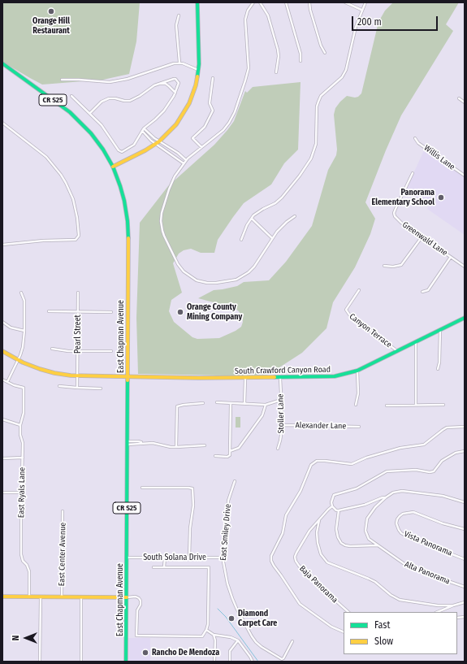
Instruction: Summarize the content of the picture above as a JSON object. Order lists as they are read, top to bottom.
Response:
{
  "streets": {
    "main road": ["CR S25", "East Chapman Avenue", "South Crawford Canyon Road"],
    "street": [
      "Willis Lane",
      "Greenwald Lane",
      "Canyon Terrace",
      "Pearl Street",
      "Stoller Lane",
      "Alexander Lane",
      "East Ryals Lane",
      "East Smiley Drive",
      "Vista Panorama",
      "East Center Avenue",
      "South Solana Drive",
      "Alta Panorama",
      "Baja Panorama"
    ]
  },
  "crossings": [
    ["Canyon Terrace", "South Crawford Canyon Road"],
    ["Pearl Street", "South Crawford Canyon Road"],
    ["East Chapman Avenue", "South Crawford Canyon Road"],
    ["East Chapman Avenue", "South Solana Drive"],
    ["South Crawford Canyon Road", "Stoller Lane"],
    ["Stoller Lane", "Alexander Lane"],
    ["East Smiley Drive", "South Solana Drive"]
  ],
  "places": [
    "Orange Hill Restaurant",
    "Panorama Elementary School",
    "Orange County Mining Company",
    "Diamond Carpet Care",
    "Rancho De Mendoza"
  ],
  "legend": ["Fast", "Slow"],
  "scale_bar": "200 m",
  "north": "left"
}
